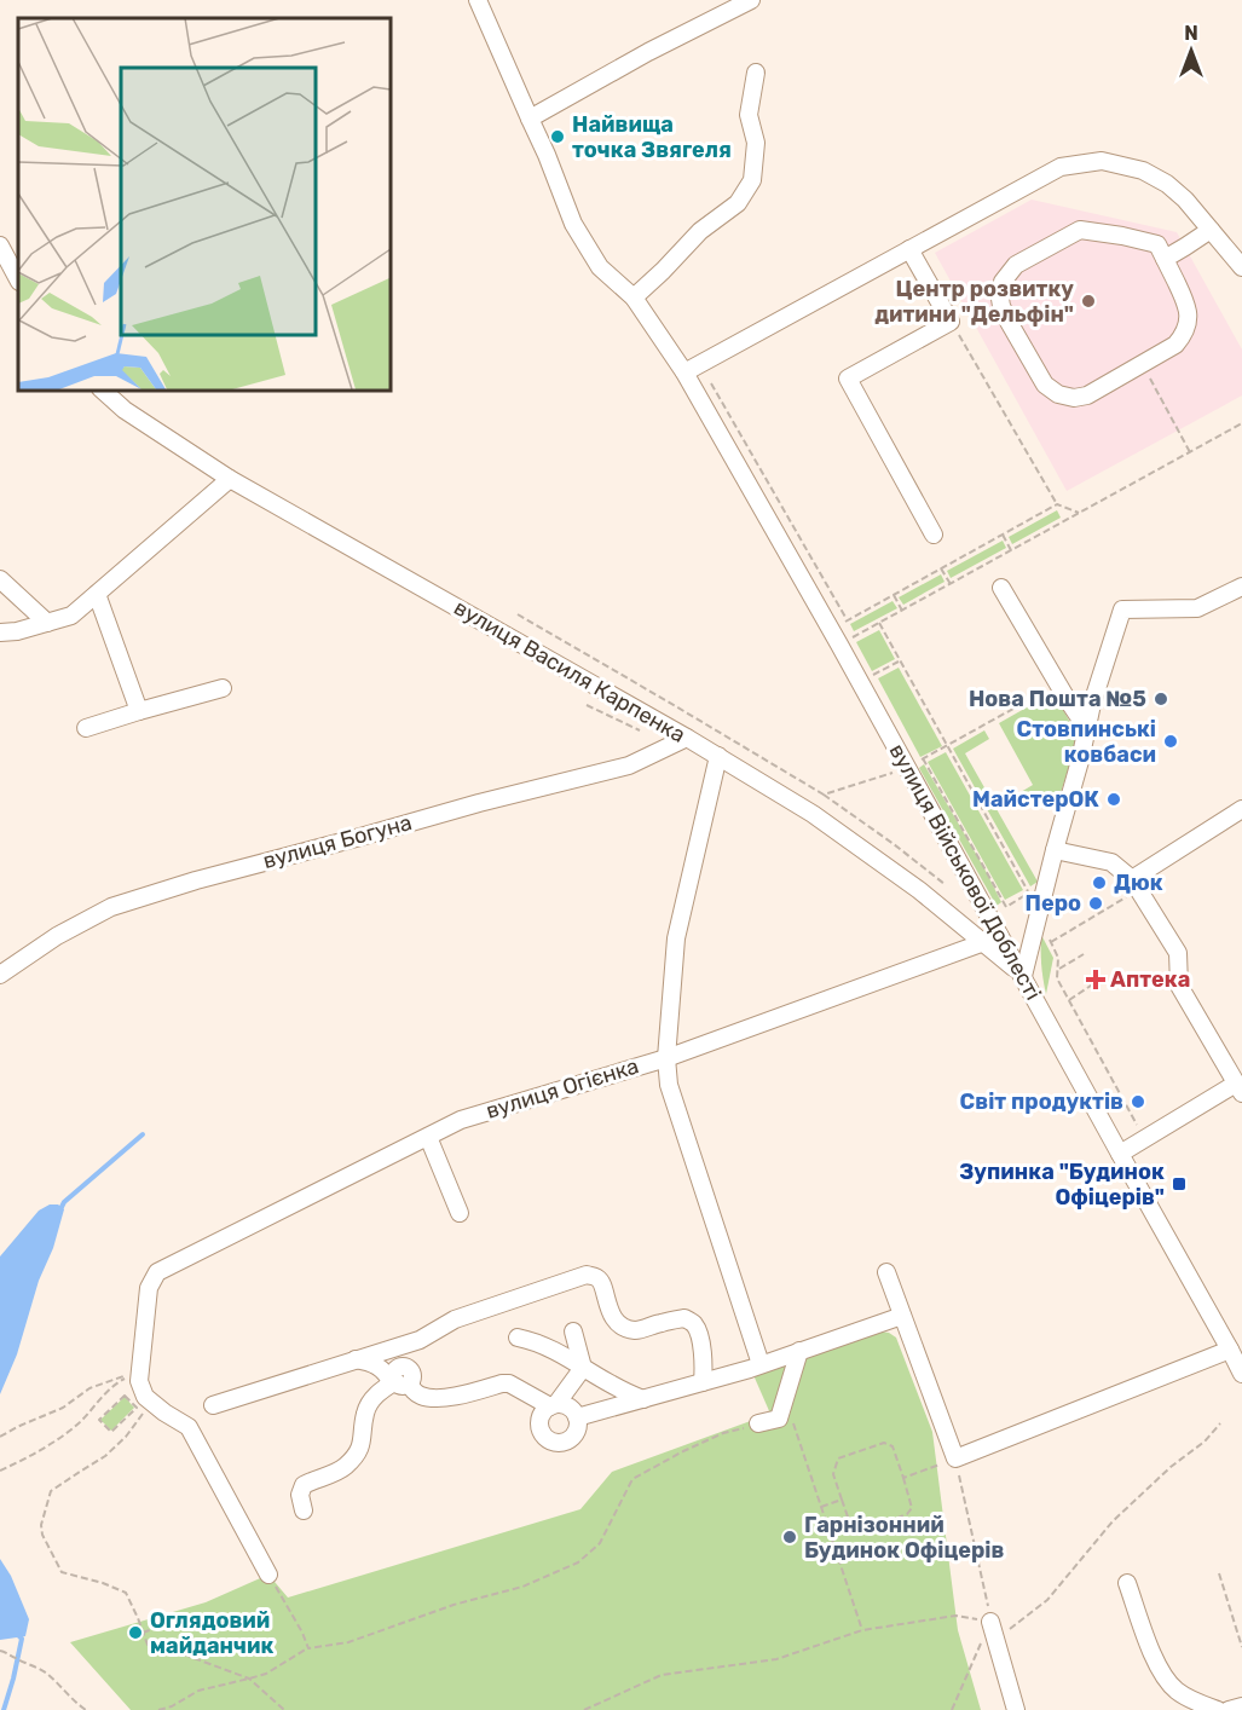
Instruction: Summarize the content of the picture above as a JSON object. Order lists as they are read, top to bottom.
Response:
{
  "streets": {
    "street": [
      "вулиця Василя Карпенка",
      "вулиця Богуна",
      "вулиця Військової Доблесті",
      "вулиця Огієнка"
    ]
  },
  "crossings": [
    ["вулиця Василя Карпенка", "вулиця Богуна"],
    ["вулиця Василя Карпенка", "вулиця Військової Доблесті"],
    ["вулиця Василя Карпенка", "вулиця Огієнка"]
  ],
  "places": {
    "other": [
      "Найвища точка Звягеля",
      "Центр розвитку дитини \"Дельфін\"",
      "Нова Пошта №5",
      "Стовпинські ковбаси",
      "МайстерОК",
      "Дюк",
      "Перо",
      "Світ продуктів",
      "Гарнізонний Будинок Офіцерів",
      "Оглядовий майданчик"
    ],
    "health": ["Аптека"],
    "transit": ["Зупинка \"Будинок Офіцерів\""]
  },
  "north": "top"
}
